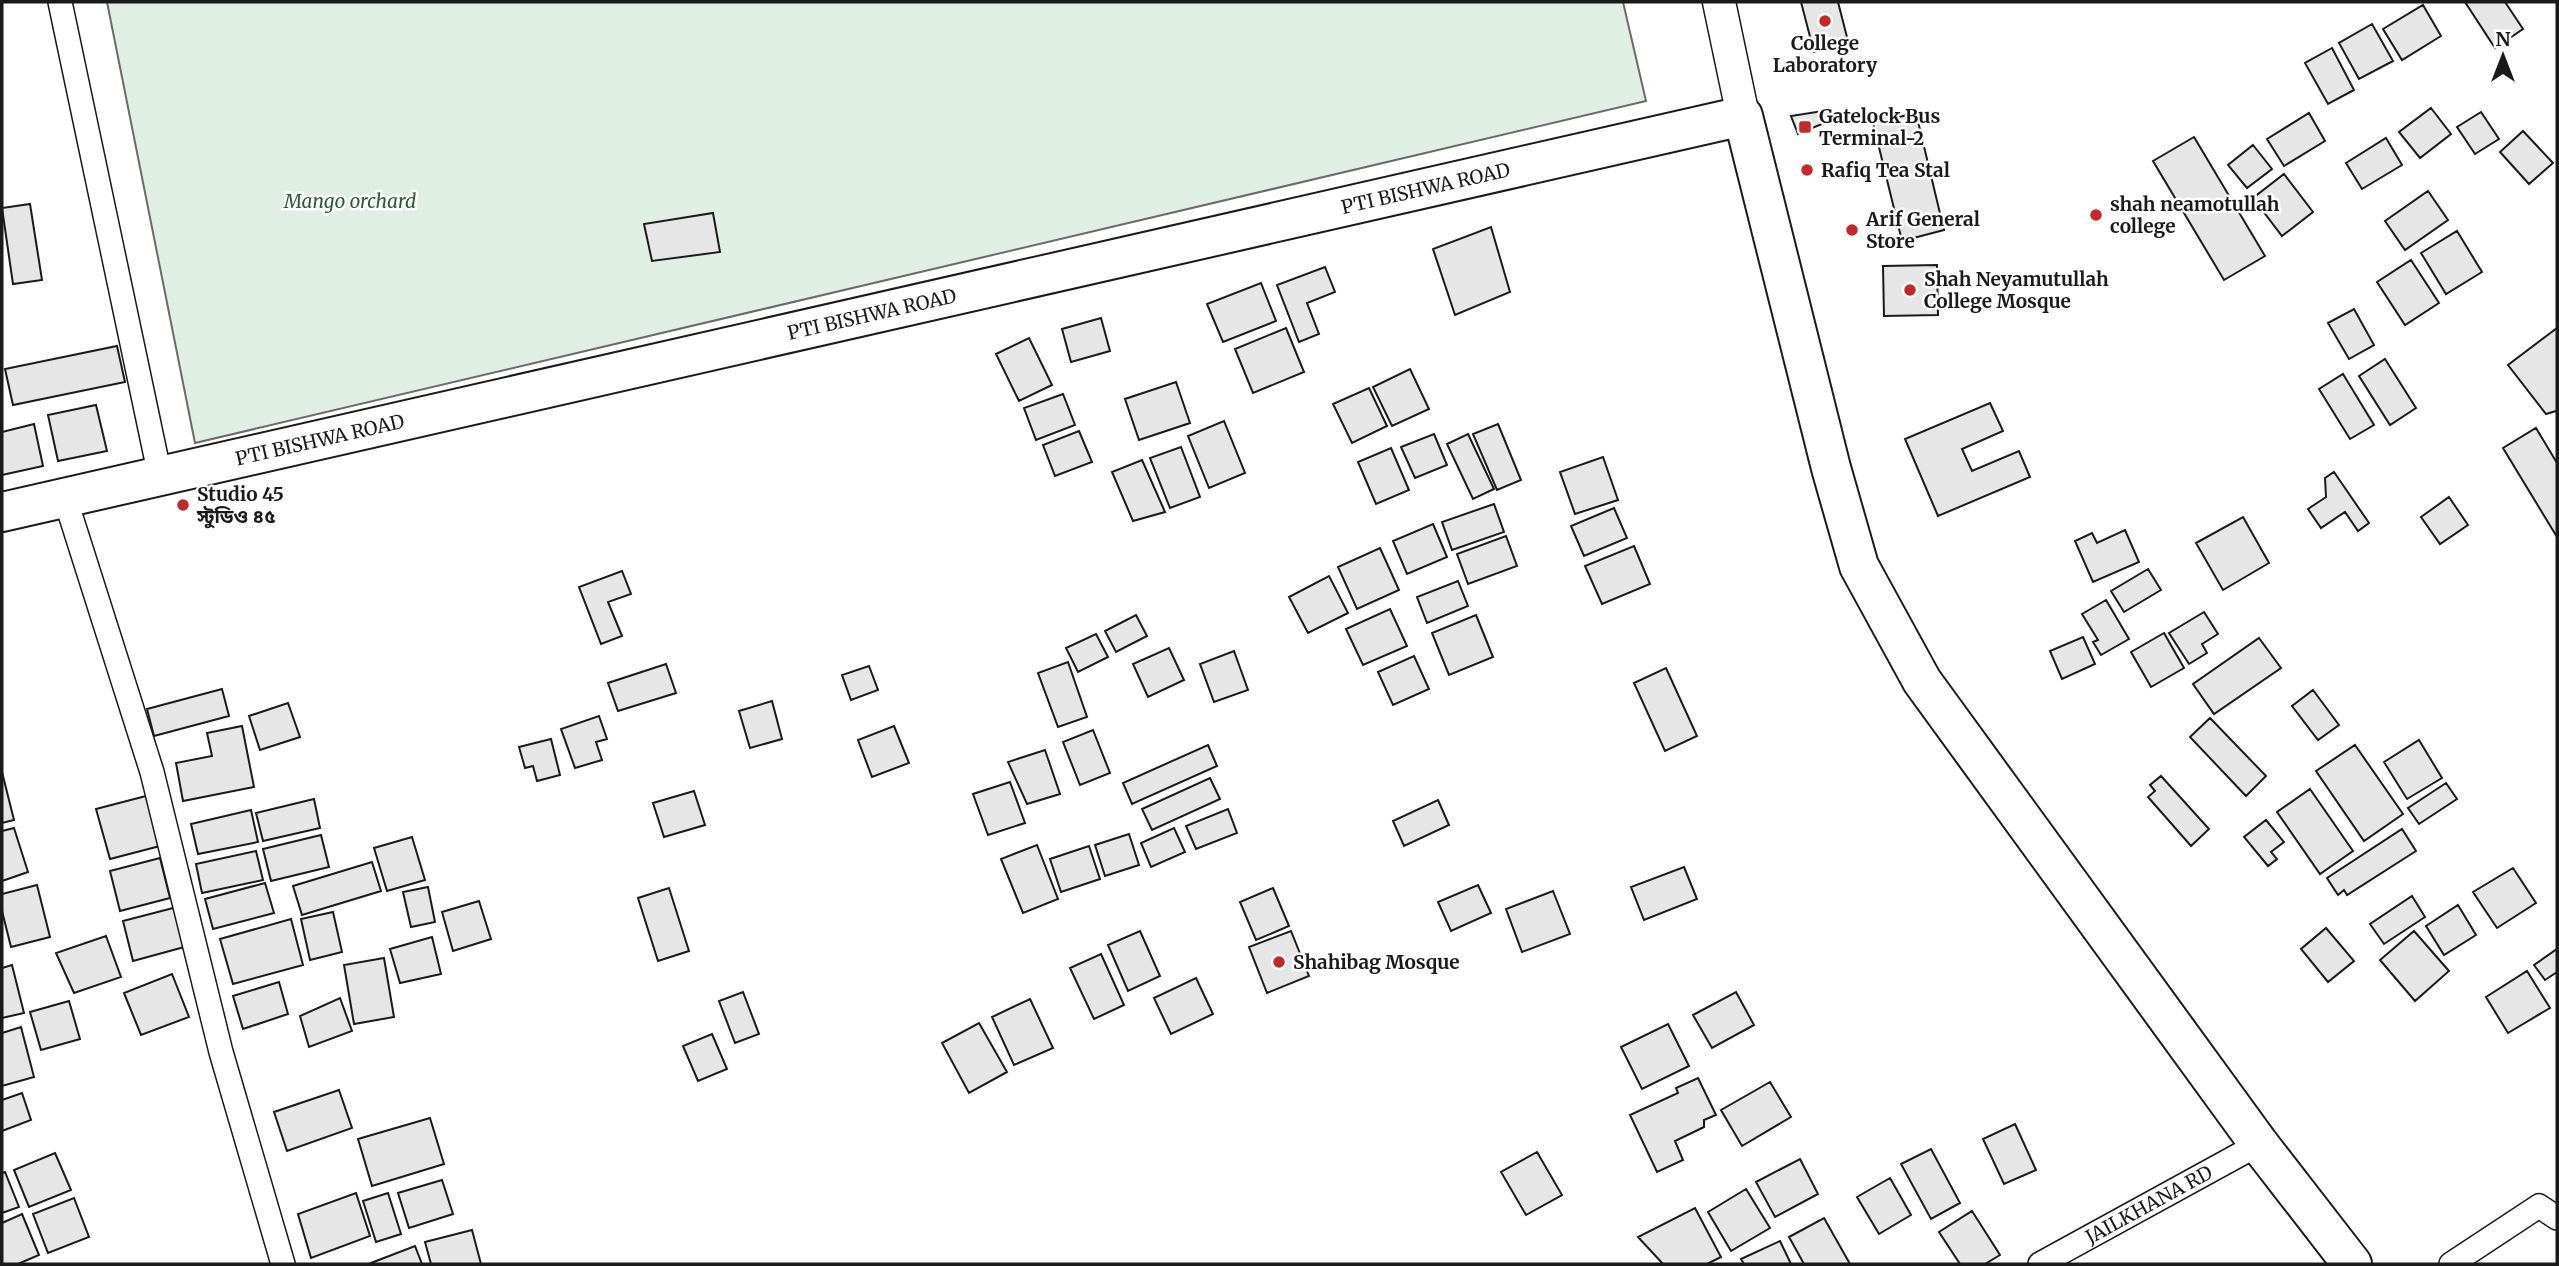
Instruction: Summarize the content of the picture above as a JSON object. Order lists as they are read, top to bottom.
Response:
{
  "streets": {
    "highway": ["PTI BISHWA ROAD"],
    "street": ["JAILKHANA RD"]
  },
  "parks": ["Mango orchard"],
  "places": {
    "other": [
      "College Laboratory",
      "Rafiq Tea Stal",
      "shah neamotullah college",
      "Arif General Store",
      "Shah Neyamutullah College Mosque",
      "Studio 45 স্টুডিও ৪৫",
      "Shahibag Mosque"
    ],
    "transit": ["Gatelock Bus Terminal-2"]
  },
  "north": "top"
}
